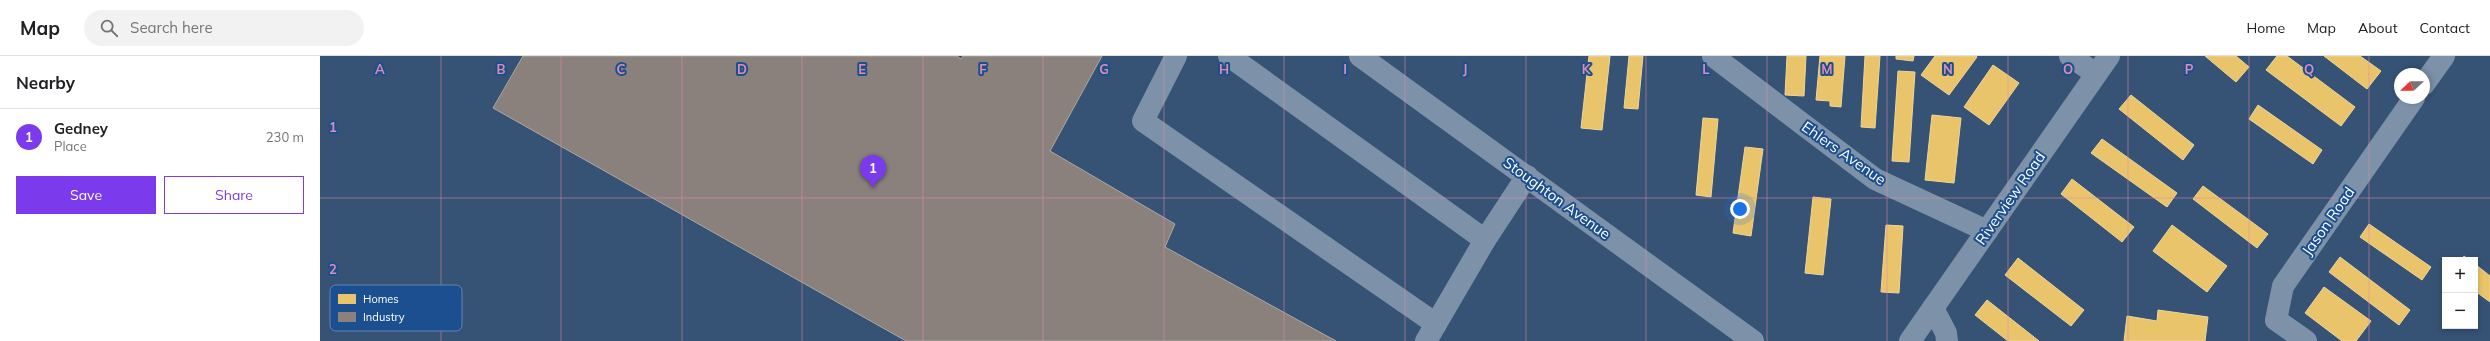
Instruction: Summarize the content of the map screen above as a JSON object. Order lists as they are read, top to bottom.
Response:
{
  "streets": {
    "street": [
      "Ehlers Avenue",
      "Stoughton Avenue",
      "Riverview Road",
      "Jason Road"
    ]
  },
  "crossings": [
    ["Ehlers Avenue", "Riverview Road"]
  ],
  "legend": ["Homes", "Industry"],
  "north": "left",
  "page": {
    "header": "Map",
    "search": "Search here",
    "nav": [
      "Home",
      "Map",
      "About",
      "Contact"
    ],
    "heading": "Nearby",
    "list": [
      {
        "mark": "1",
        "name": "Gedney",
        "note": "Place",
        "value": "230 m"
      }
    ],
    "pins": "1",
    "buttons": ["Save", "Share"],
    "map_buttons": ["+", "−"]
  },
  "grid": {
    "columns": [
      "A",
      "B",
      "C",
      "D",
      "E",
      "F",
      "G",
      "H",
      "I",
      "J",
      "K",
      "L",
      "M",
      "N",
      "O",
      "P",
      "Q"
    ],
    "rows": ["1", "2"]
  }
}
